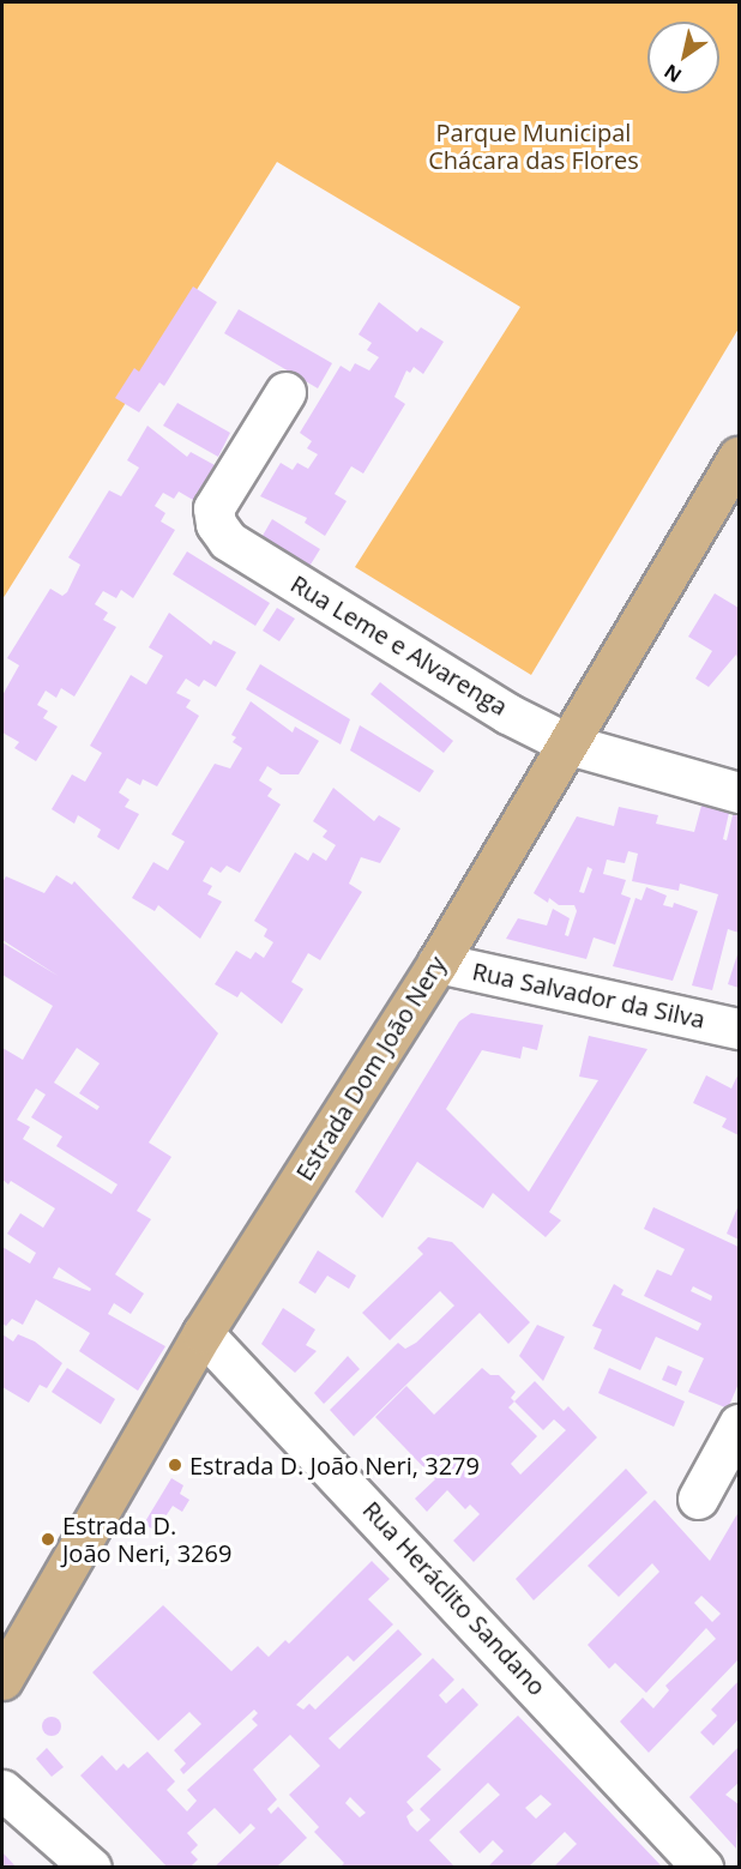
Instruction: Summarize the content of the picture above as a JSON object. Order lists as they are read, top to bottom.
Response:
{
  "streets": {
    "main road": ["Estrada Dom João Nery"],
    "street": ["Rua Leme e Alvarenga", "Rua Salvador da Silva", "Rua Heráclito Sandano"]
  },
  "crossings": [
    ["Rua Leme e Alvarenga", "Estrada Dom João Nery"],
    ["Rua Salvador da Silva", "Estrada Dom João Nery"],
    ["Estrada Dom João Nery", "Rua Heráclito Sandano"]
  ],
  "parks": ["Parque Municipal Chácara das Flores"],
  "places": ["Estrada D. João Neri, 3279", "Estrada D. João Neri, 3269"],
  "north": "bottom left"
}
